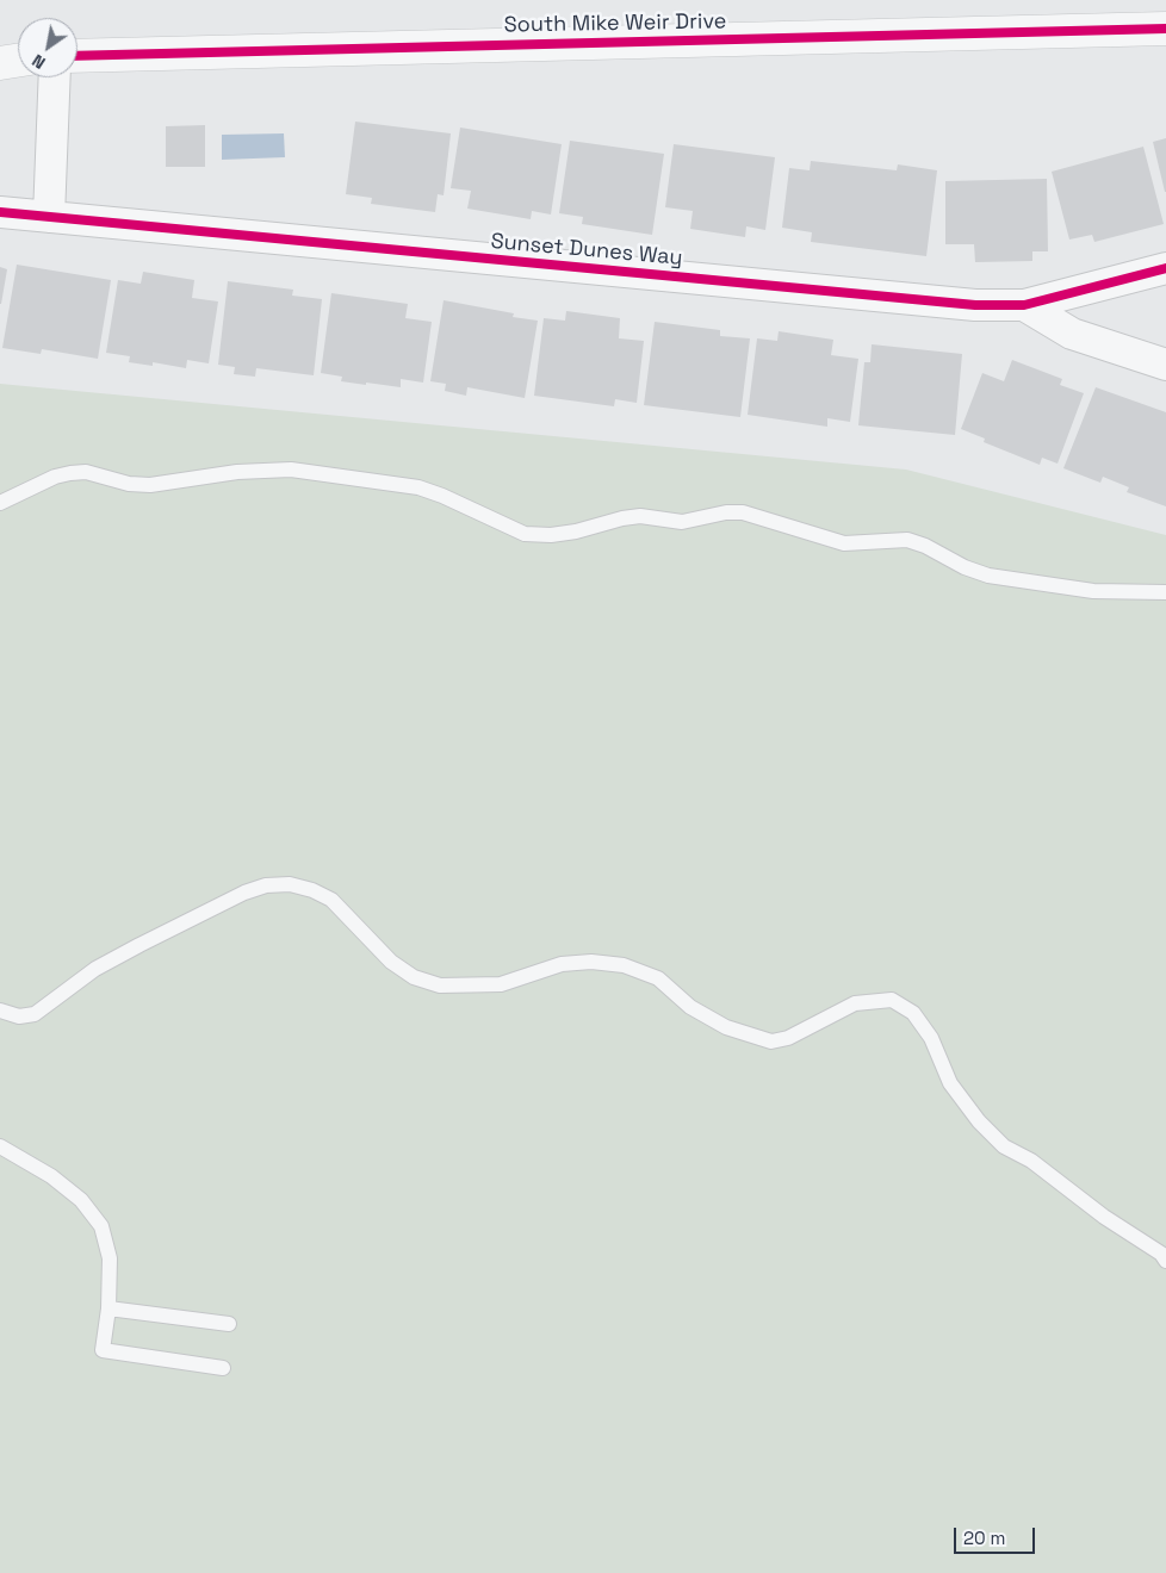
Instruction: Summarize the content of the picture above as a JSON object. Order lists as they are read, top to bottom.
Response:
{
  "streets": {
    "street": ["South Mike Weir Drive", "Sunset Dunes Way"]
  },
  "scale_bar": "20 m",
  "north": "bottom left"
}
